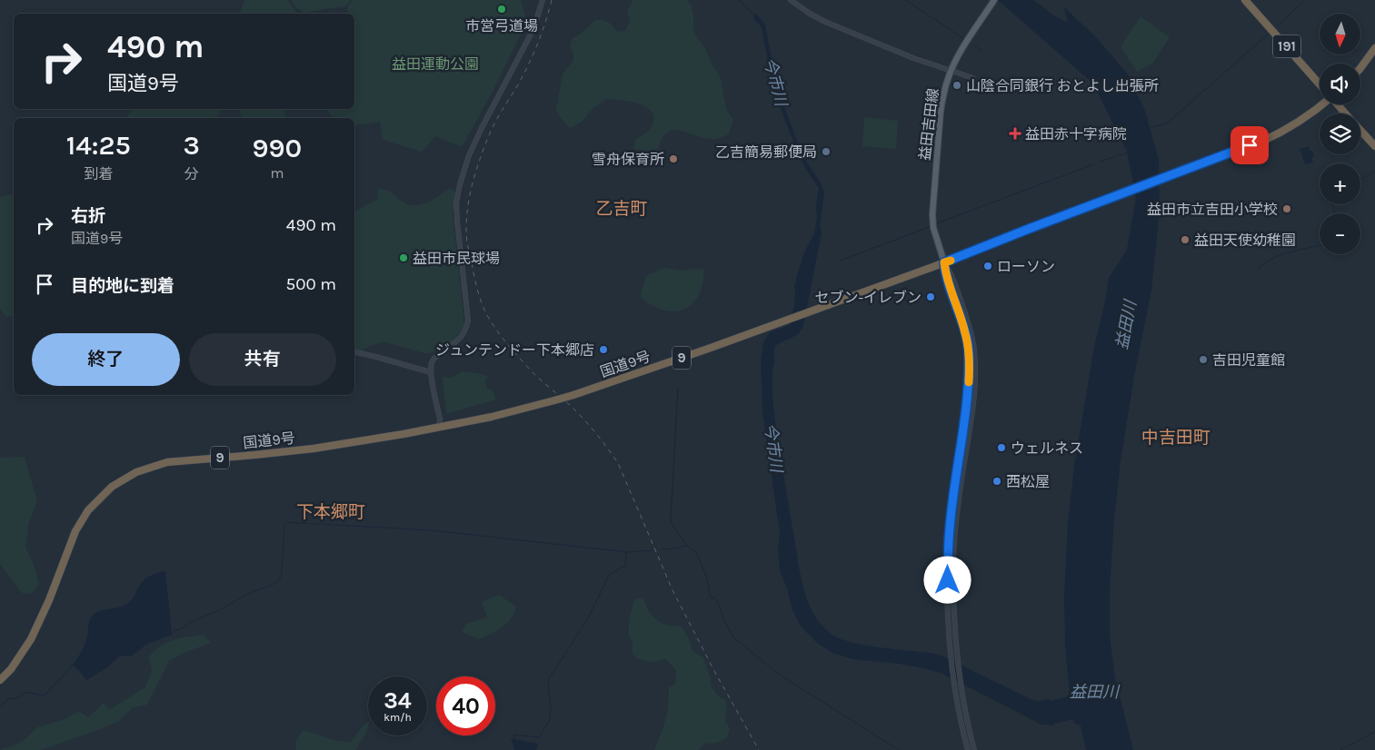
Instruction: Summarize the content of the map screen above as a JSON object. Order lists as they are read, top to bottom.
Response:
{
  "streets": {
    "highway": ["191", "9", "国道9号"],
    "main road": ["益田吉田線"]
  },
  "crossings": [
    ["益田吉田線", "国道9号"]
  ],
  "districts": ["乙吉町", "中吉田町", "下本郷町"],
  "water": ["今市川", "益田川"],
  "parks": ["益田運動公園"],
  "places": {
    "other": [
      "市営弓道場",
      "山陰合同銀行 おとよし出張所",
      "乙吉簡易郵便局",
      "雪舟保育所",
      "益田市立吉田小学校",
      "益田天使幼稚園",
      "益田市民球場",
      "ローソン",
      "セブン-イレブン",
      "ジュンテンドー下本郷店",
      "吉田児童館",
      "ウェルネス",
      "西松屋"
    ],
    "health": ["益田赤十字病院"]
  },
  "north": "bottom",
  "page": {
    "map_buttons": ["+", "−"],
    "turn": ["490 m", "国道9号"],
    "eta": [
      "14:25",
      "到着",
      "3",
      "分",
      "990",
      "m"
    ],
    "list": [
      {
        "name": "右折",
        "note": "国道9号",
        "value": "490 m"
      },
      {
        "name": "目的地に到着",
        "value": "500 m"
      }
    ],
    "buttons": ["終了", "共有"],
    "speed": "34 km/h",
    "limit": "40"
  }
}
